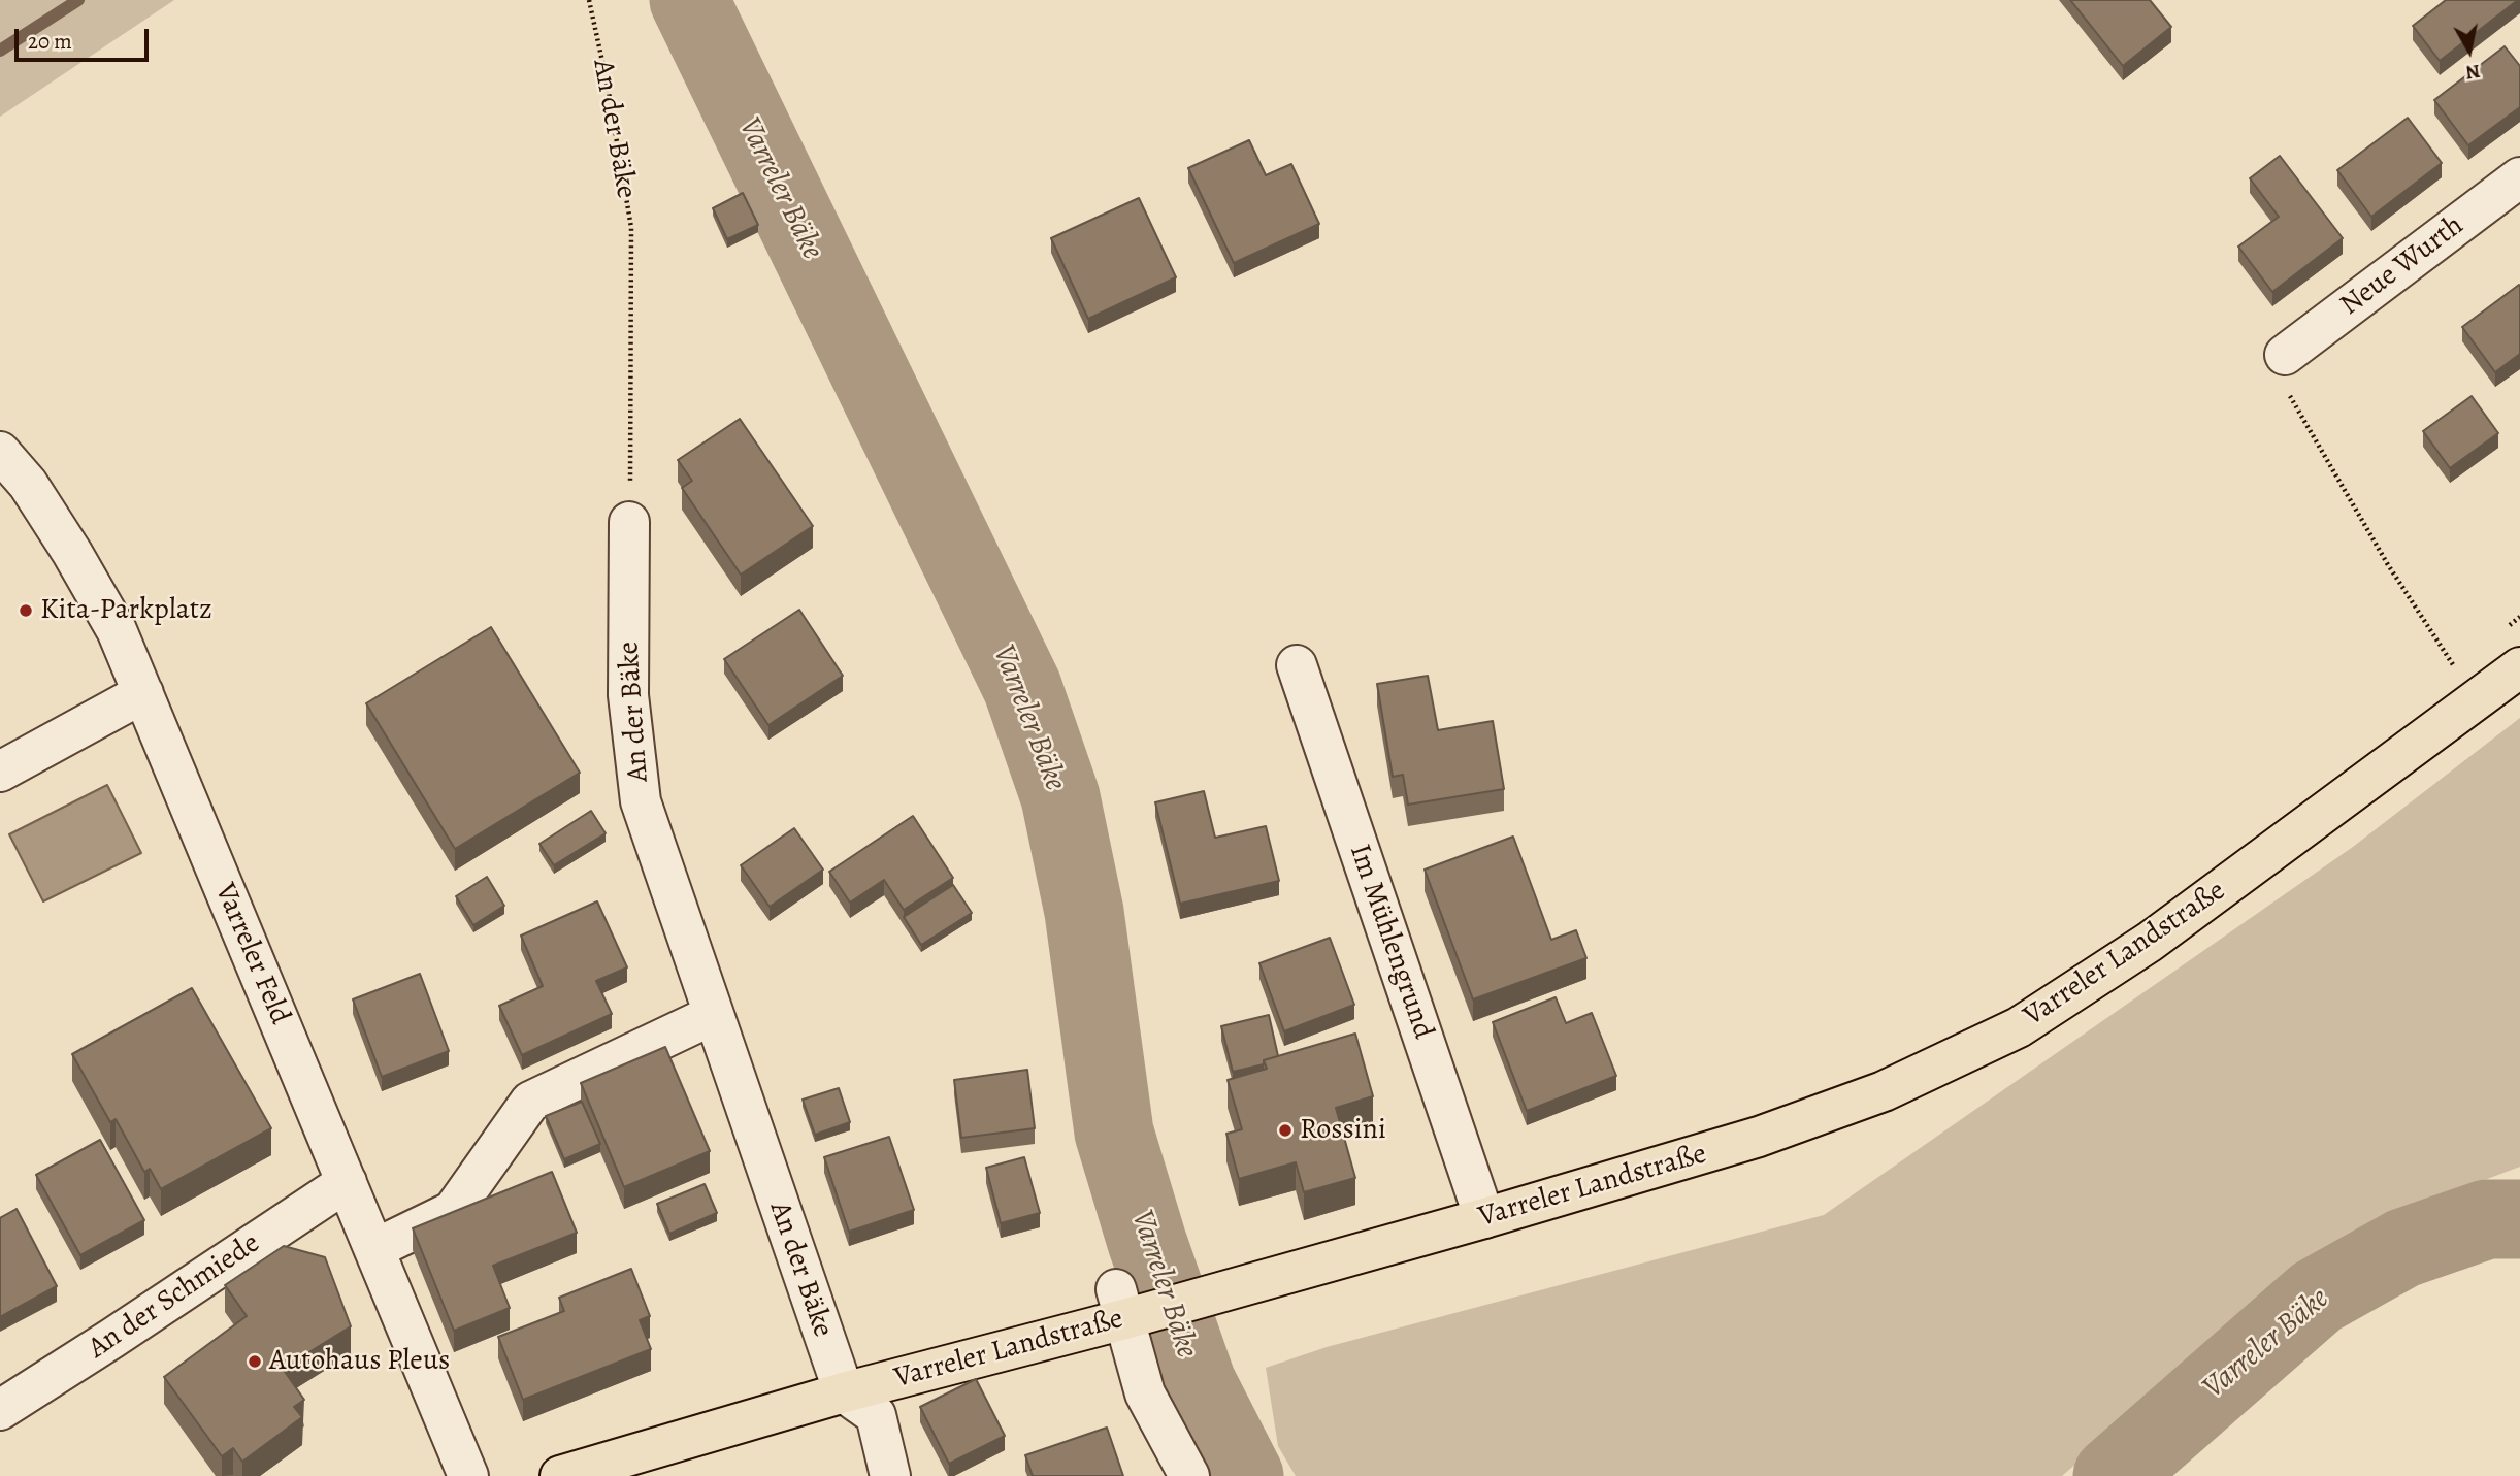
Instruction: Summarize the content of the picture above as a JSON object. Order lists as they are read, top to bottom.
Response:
{
  "streets": {
    "main road": ["Varreler Landstraße"],
    "street": [
      "An der Bäke",
      "Neue Wurth",
      "Im Mühlengrund",
      "Varreler Feld",
      "An der Schmiede"
    ]
  },
  "crossings": [
    ["An der Bäke", "Varreler Landstraße"],
    ["Im Mühlengrund", "Varreler Landstraße"],
    ["Varreler Feld", "An der Schmiede"]
  ],
  "water": ["Varreler Bäke"],
  "places": ["Kita-Parkplatz", "Rossini", "Autohaus Pleus"],
  "scale_bar": "20 m",
  "north": "bottom"
}
